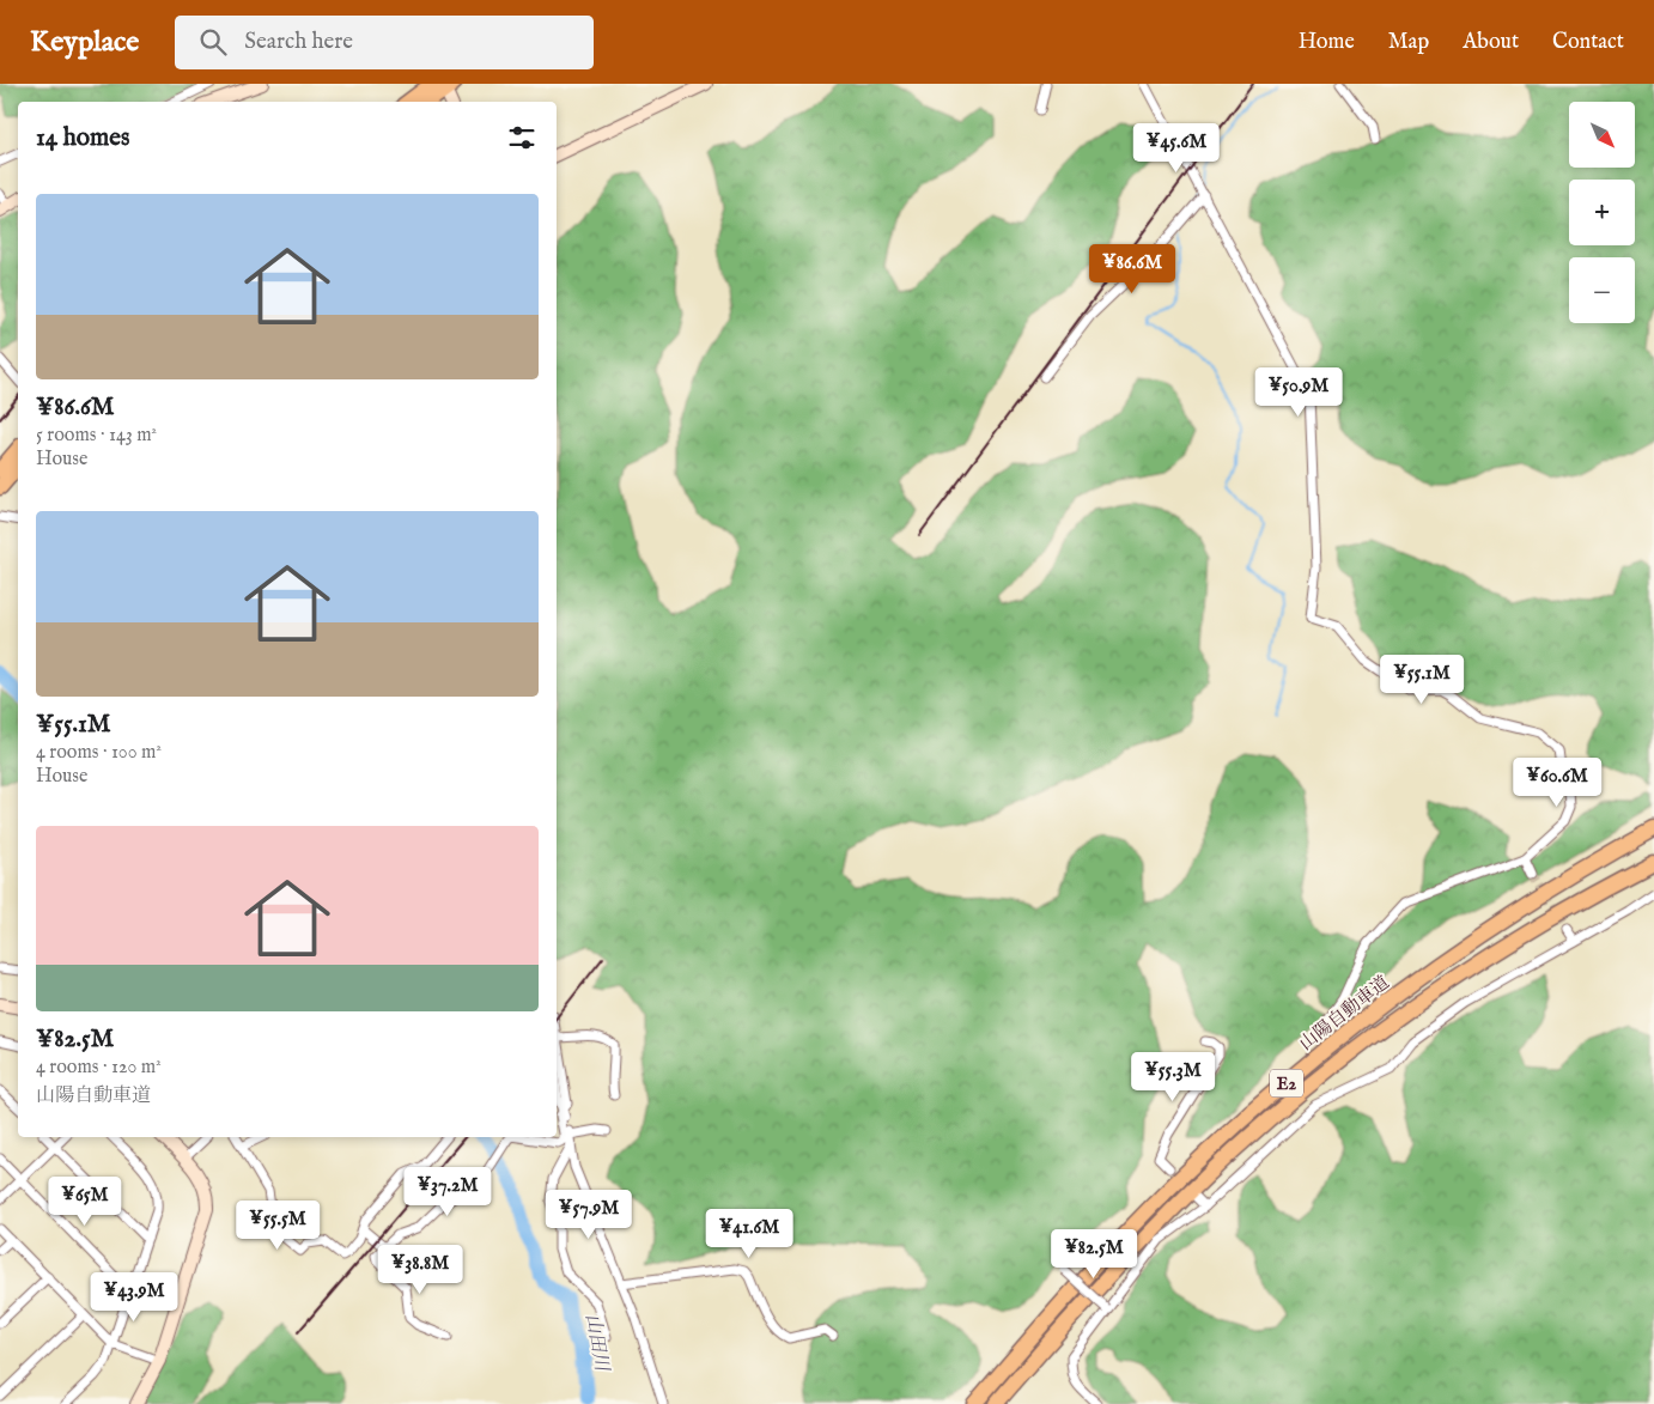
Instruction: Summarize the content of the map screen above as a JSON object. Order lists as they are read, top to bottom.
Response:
{
  "streets": {
    "highway": ["山陽自動車道", "E2"]
  },
  "water": ["山田川"],
  "north": "bottom right",
  "page": {
    "header": "Keyplace",
    "search": "Search here",
    "nav": [
      "Home",
      "Map",
      "About",
      "Contact"
    ],
    "map_buttons": ["+", "−"],
    "heading": "14 homes",
    "price": [
      "¥45.6M",
      "¥86.6M",
      "¥50.9M",
      "¥55.1M",
      "¥60.6M",
      "¥55.3M",
      "¥37.2M",
      "¥65M",
      "¥57.9M",
      "¥55.5M",
      "¥41.6M",
      "¥82.5M",
      "¥38.8M",
      "¥43.9M"
    ],
    "list": [
      {
        "name": "¥86.6M",
        "note": "5 rooms · 143 m² · House"
      },
      {
        "name": "¥55.1M",
        "note": "4 rooms · 100 m² · House"
      },
      {
        "name": "¥82.5M",
        "note": "4 rooms · 120 m² · 山陽自動車道"
      }
    ]
  }
}
